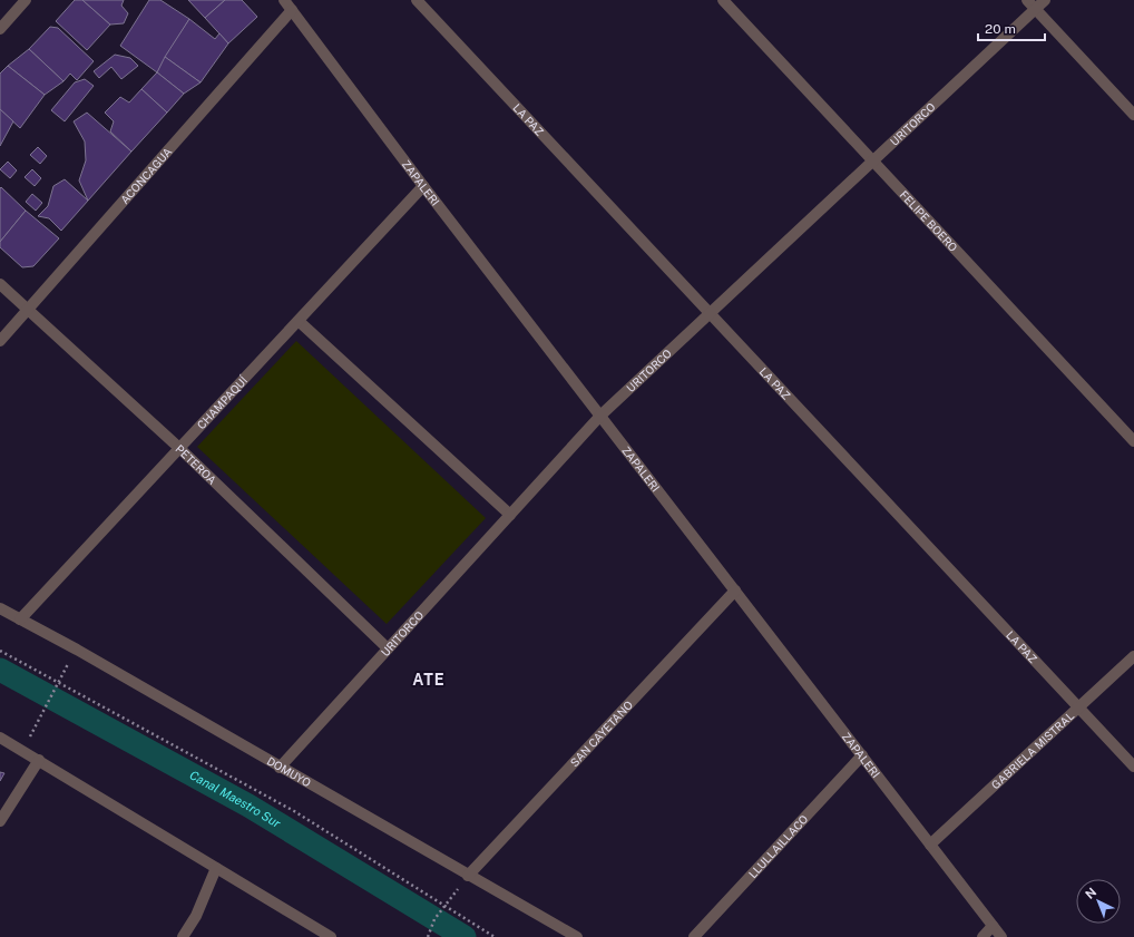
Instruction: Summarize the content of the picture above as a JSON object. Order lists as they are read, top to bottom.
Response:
{
  "streets": {
    "street": [
      "LA PAZ",
      "URITORCO",
      "ACONCAGUA",
      "ZAPALERI",
      "FELIPE BOERO",
      "CHAMPAQUÍ",
      "PETEROA",
      "SAN CAYETANO",
      "GABRIELA MISTRAL",
      "DOMUYO",
      "LLULLAILLACO"
    ]
  },
  "crossings": [
    ["LA PAZ", "URITORCO"],
    ["LA PAZ", "GABRIELA MISTRAL"],
    ["URITORCO", "ZAPALERI"],
    ["URITORCO", "FELIPE BOERO"],
    ["URITORCO", "PETEROA"],
    ["URITORCO", "DOMUYO"],
    ["ACONCAGUA", "ZAPALERI"],
    ["ACONCAGUA", "PETEROA"],
    ["ZAPALERI", "CHAMPAQUÍ"],
    ["ZAPALERI", "SAN CAYETANO"],
    ["ZAPALERI", "GABRIELA MISTRAL"],
    ["ZAPALERI", "LLULLAILLACO"],
    ["CHAMPAQUÍ", "PETEROA"],
    ["CHAMPAQUÍ", "DOMUYO"],
    ["SAN CAYETANO", "DOMUYO"]
  ],
  "districts": ["ATE"],
  "water": ["Canal Maestro Sur"],
  "scale_bar": "20 m",
  "north": "top left"
}
